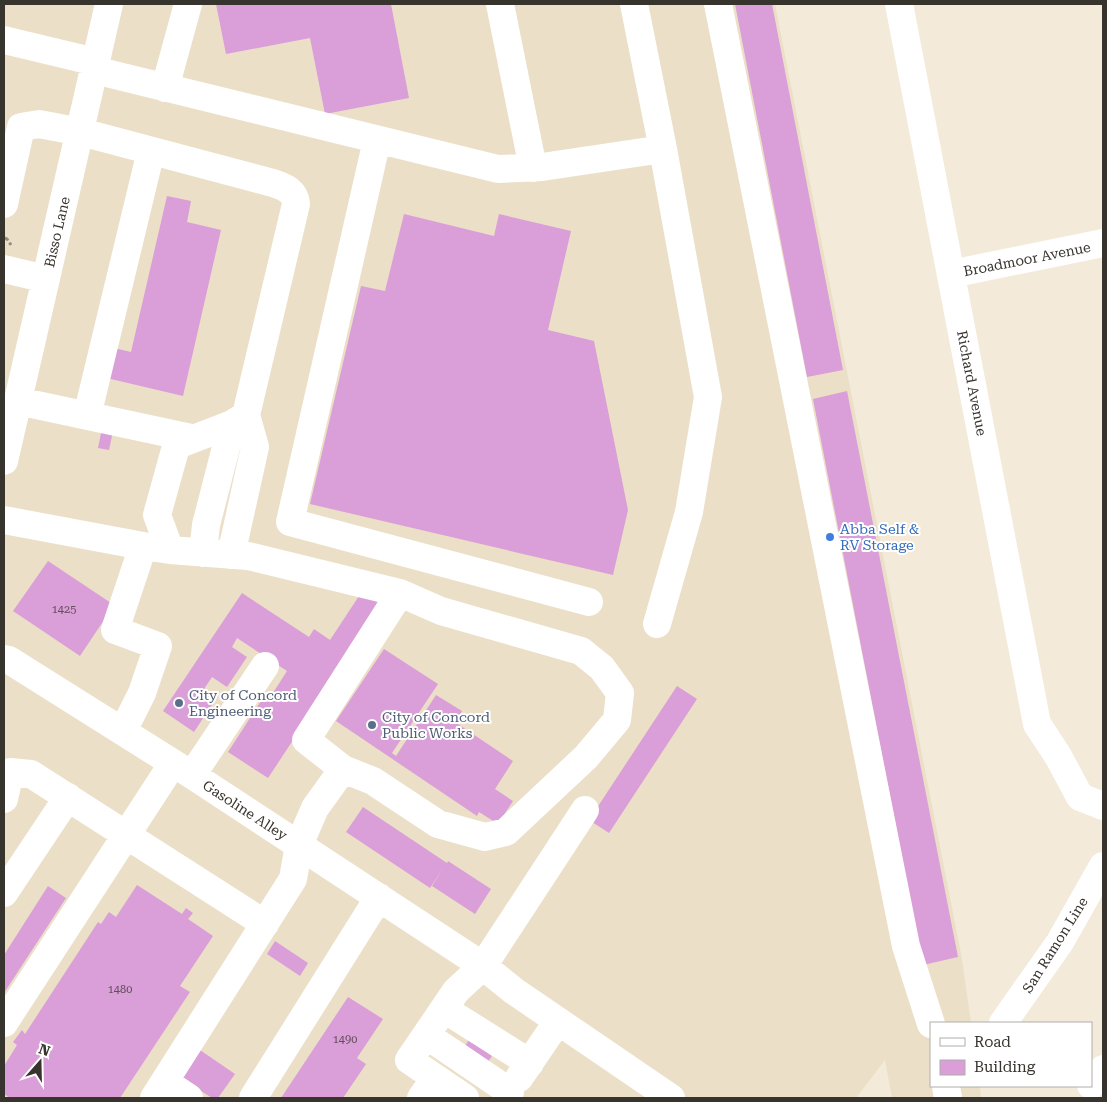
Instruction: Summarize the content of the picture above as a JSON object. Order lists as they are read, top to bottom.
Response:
{
  "streets": {
    "main road": [
      "Bisso Lane",
      "Broadmoor Avenue",
      "Richard Avenue",
      "Gasoline Alley",
      "San Ramon Line"
    ]
  },
  "crossings": [
    ["Broadmoor Avenue", "Richard Avenue"]
  ],
  "places": ["Abba Self & RV Storage", "City of Concord Engineering", "City of Concord Public Works"],
  "house_numbers": ["1425", "1480", "1490"],
  "legend": ["Road", "Building"],
  "north": "top"
}
